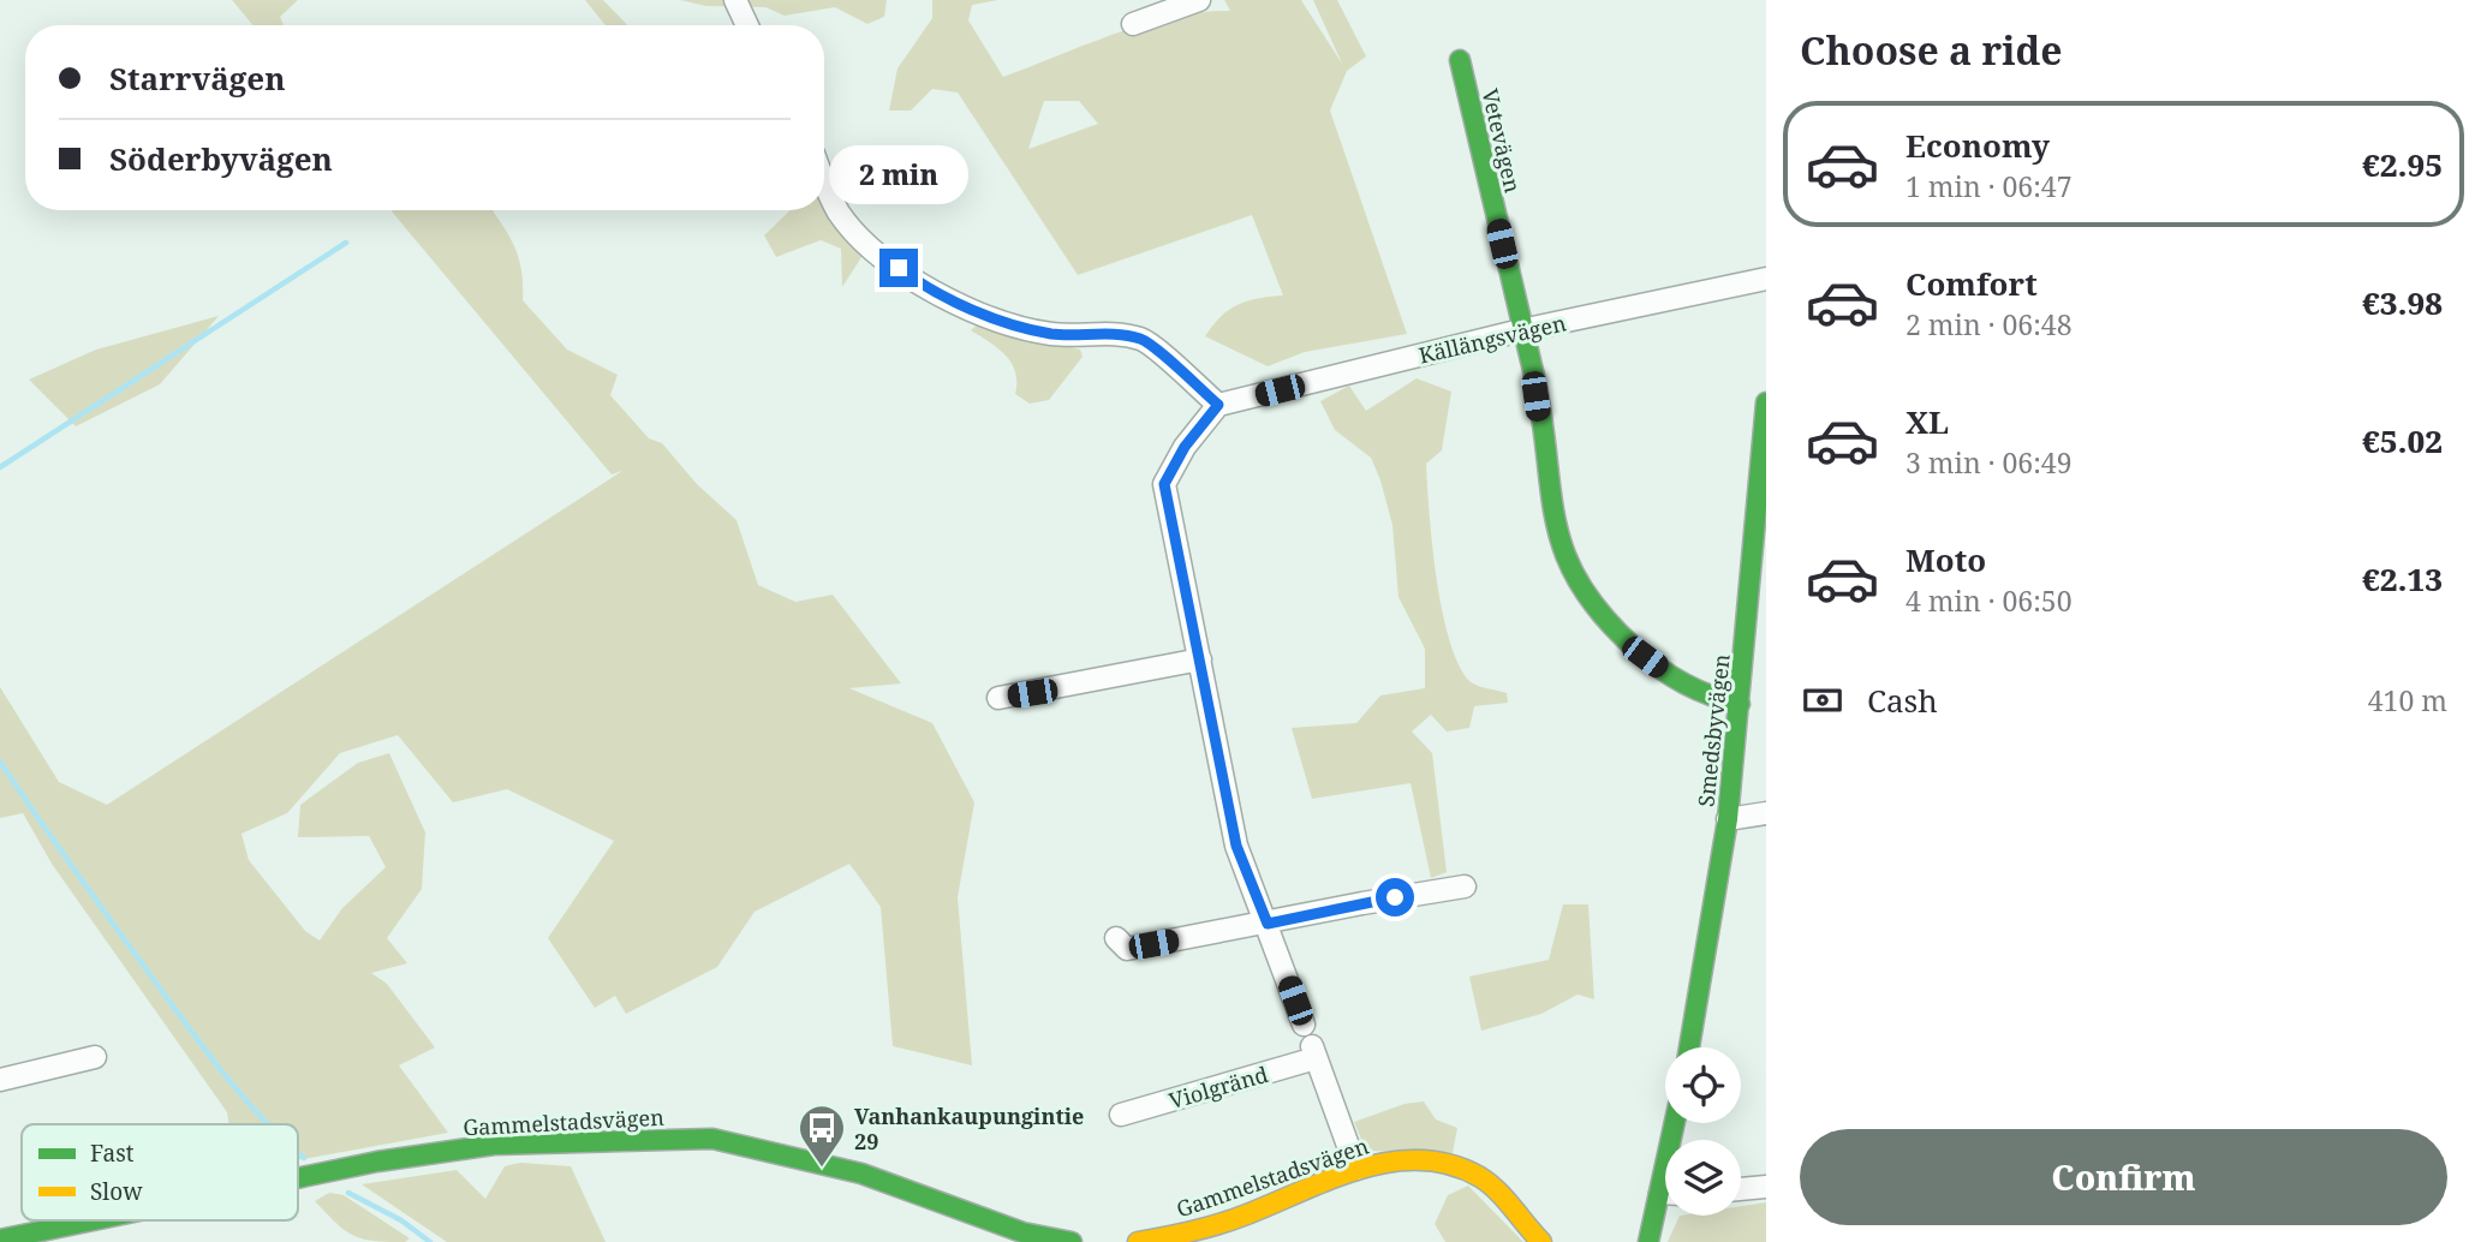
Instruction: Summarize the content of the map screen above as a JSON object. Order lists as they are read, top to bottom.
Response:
{
  "streets": {
    "street": [
      "Vetevägen",
      "Källängsvägen",
      "Smedsbyvägen",
      "Violgränd",
      "Gammelstadsvägen"
    ]
  },
  "crossings": [
    ["Vetevägen", "Källängsvägen"],
    ["Vetevägen", "Smedsbyvägen"]
  ],
  "places": {
    "bus stop": ["Vanhankaupungintie 29"]
  },
  "legend": ["Fast", "Slow"],
  "page": {
    "heading": "Choose a ride",
    "banner": ["Starrvägen", "Söderbyvägen"],
    "list": [
      {
        "name": "Economy",
        "note": "1 min · 06:47",
        "value": "€2.95"
      },
      {
        "name": "Comfort",
        "note": "2 min · 06:48",
        "value": "€3.98"
      },
      {
        "name": "XL",
        "note": "3 min · 06:49",
        "value": "€5.02"
      },
      {
        "name": "Moto",
        "note": "4 min · 06:50",
        "value": "€2.13"
      }
    ],
    "bubble": "2 min",
    "pay": ["Cash", "410 m"],
    "buttons": "Confirm"
  }
}
